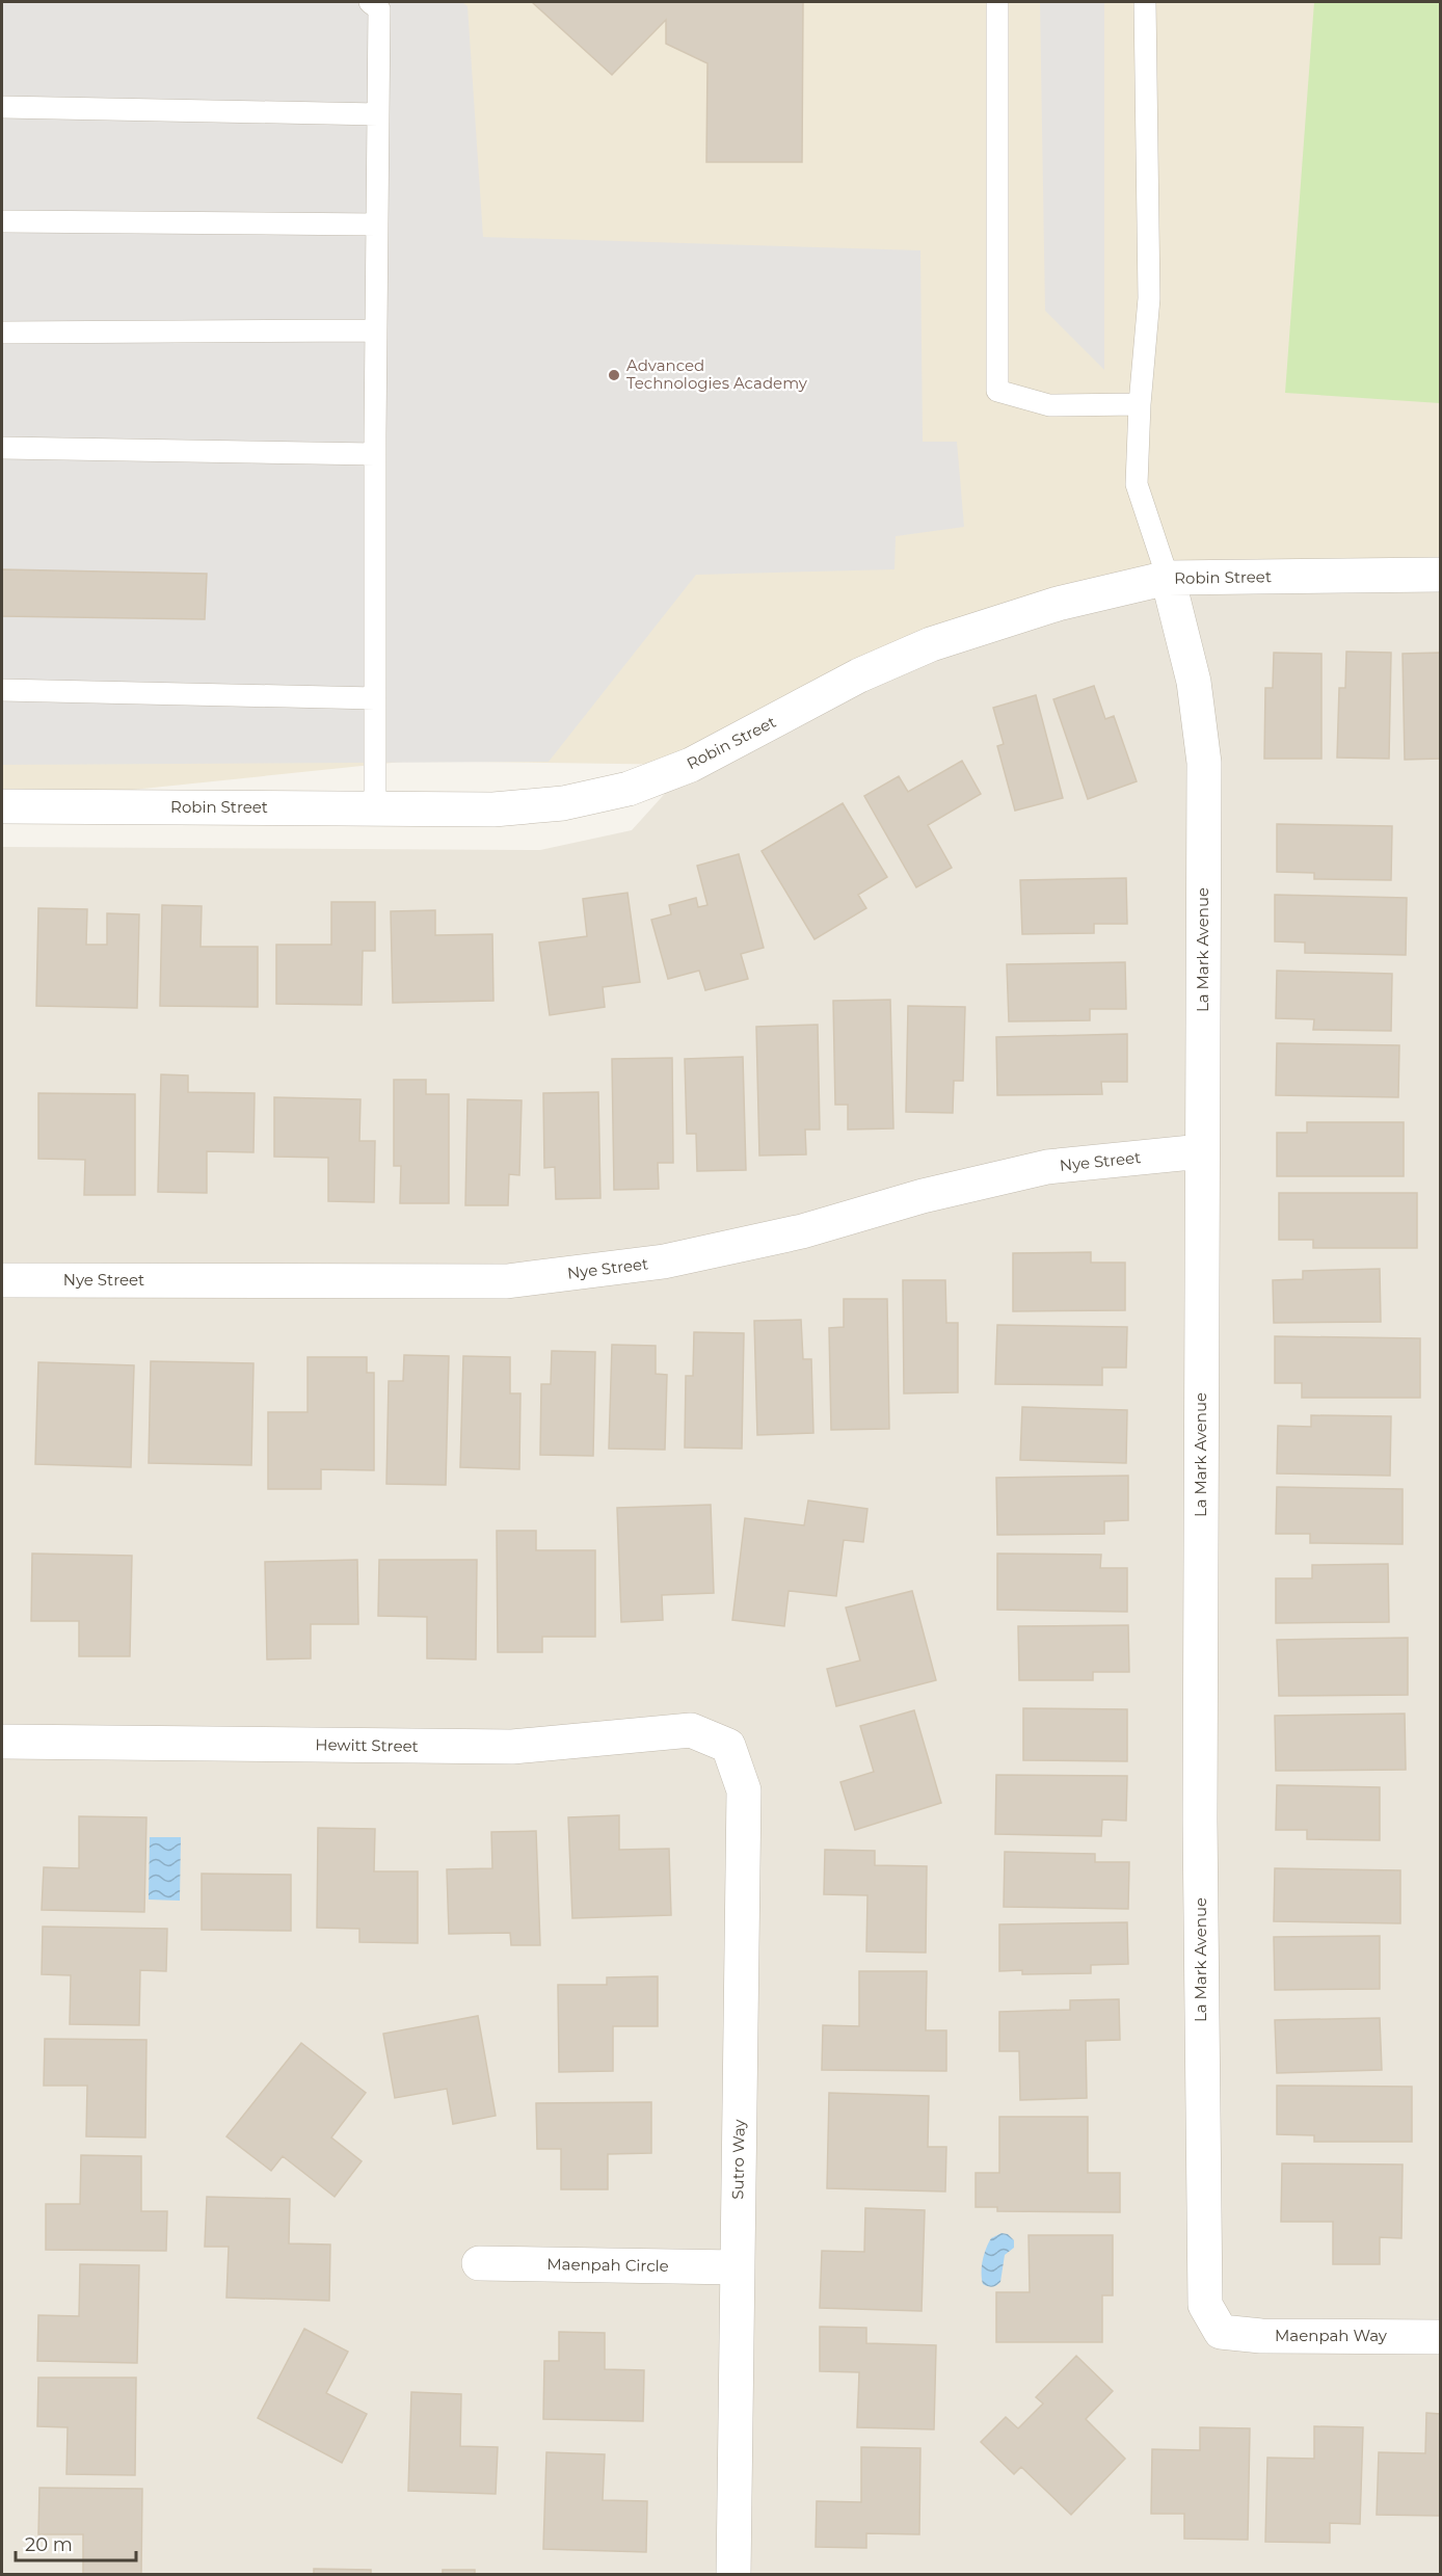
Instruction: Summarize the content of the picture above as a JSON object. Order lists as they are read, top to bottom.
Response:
{
  "streets": {
    "street": [
      "Robin Street",
      "La Mark Avenue",
      "Nye Street",
      "Hewitt Street",
      "Sutro Way",
      "Maenpah Circle",
      "Maenpah Way"
    ]
  },
  "crossings": [
    ["Robin Street", "La Mark Avenue"],
    ["La Mark Avenue", "Nye Street"],
    ["La Mark Avenue", "Maenpah Way"],
    ["Hewitt Street", "Sutro Way"],
    ["Sutro Way", "Maenpah Circle"]
  ],
  "places": ["Advanced Technologies Academy"],
  "scale_bar": "20 m"
}
